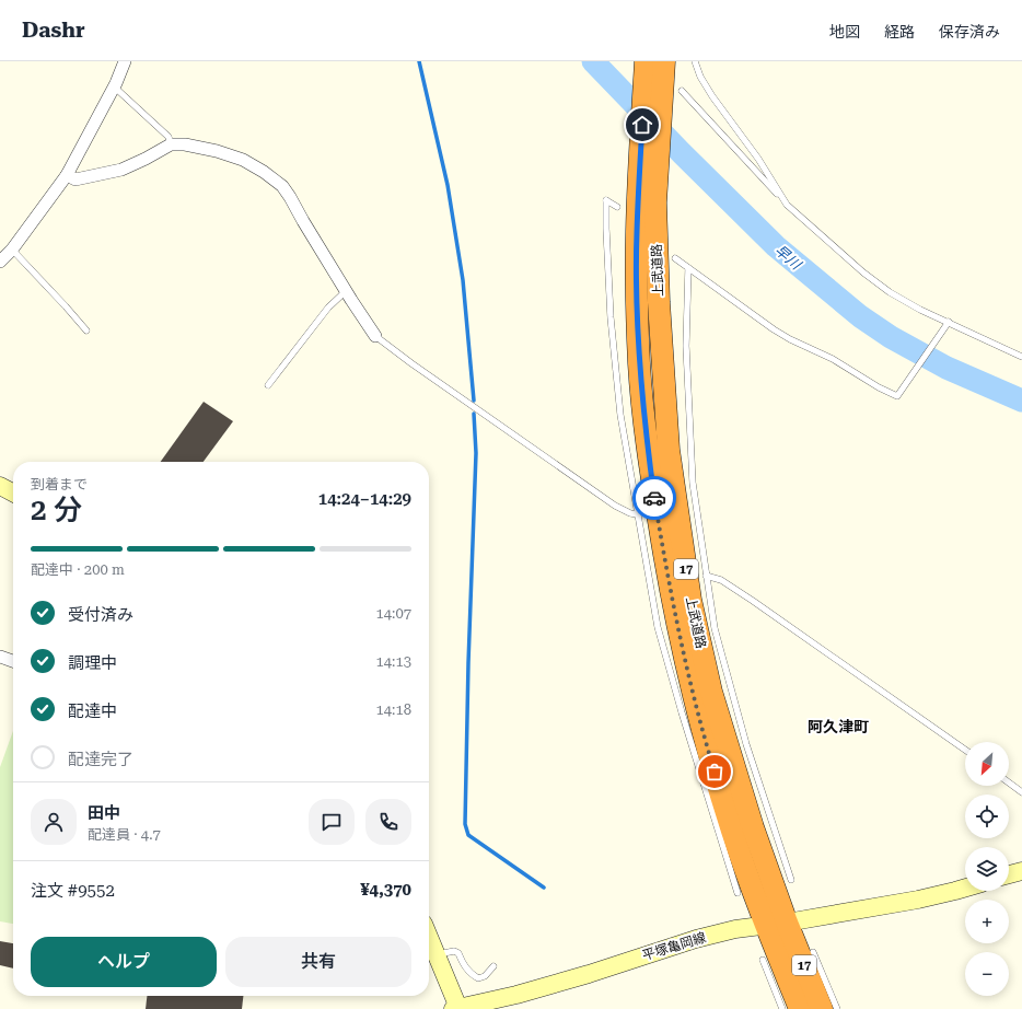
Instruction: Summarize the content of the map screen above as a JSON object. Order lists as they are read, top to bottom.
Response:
{
  "streets": {
    "highway": ["上武道路", "17"],
    "main road": ["平塚亀岡線"]
  },
  "crossings": [
    ["上武道路", "平塚亀岡線"]
  ],
  "districts": ["阿久津町"],
  "water": ["早川"],
  "north": "bottom left",
  "page": {
    "header": "Dashr",
    "nav": ["地図", "経路", "保存済み"],
    "heading": ["2 分", "到着まで", "14:24–14:29"],
    "panel": [
      "田中",
      "配達員 · 4.7",
      "注文 #9552",
      "¥4,370"
    ],
    "bar": "配達中 · 200 m",
    "list": [
      ["受付済み", "14:07"],
      ["調理中", "14:13"],
      ["配達中", "14:18"],
      "配達完了"
    ],
    "map_buttons": ["+", "−"],
    "buttons": ["ヘルプ", "共有"]
  }
}
